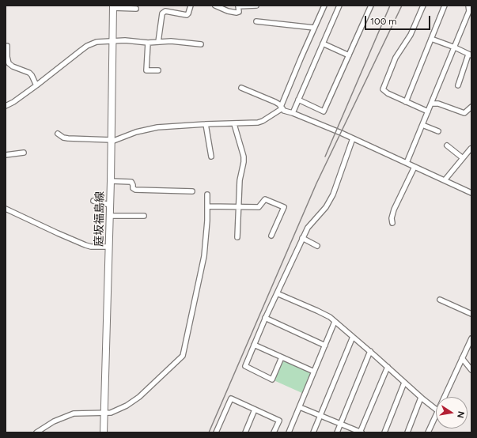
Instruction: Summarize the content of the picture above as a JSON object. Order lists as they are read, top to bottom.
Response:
{
  "streets": {
    "main road": ["庭坂福島線"]
  },
  "scale_bar": "100 m",
  "north": "right"
}
